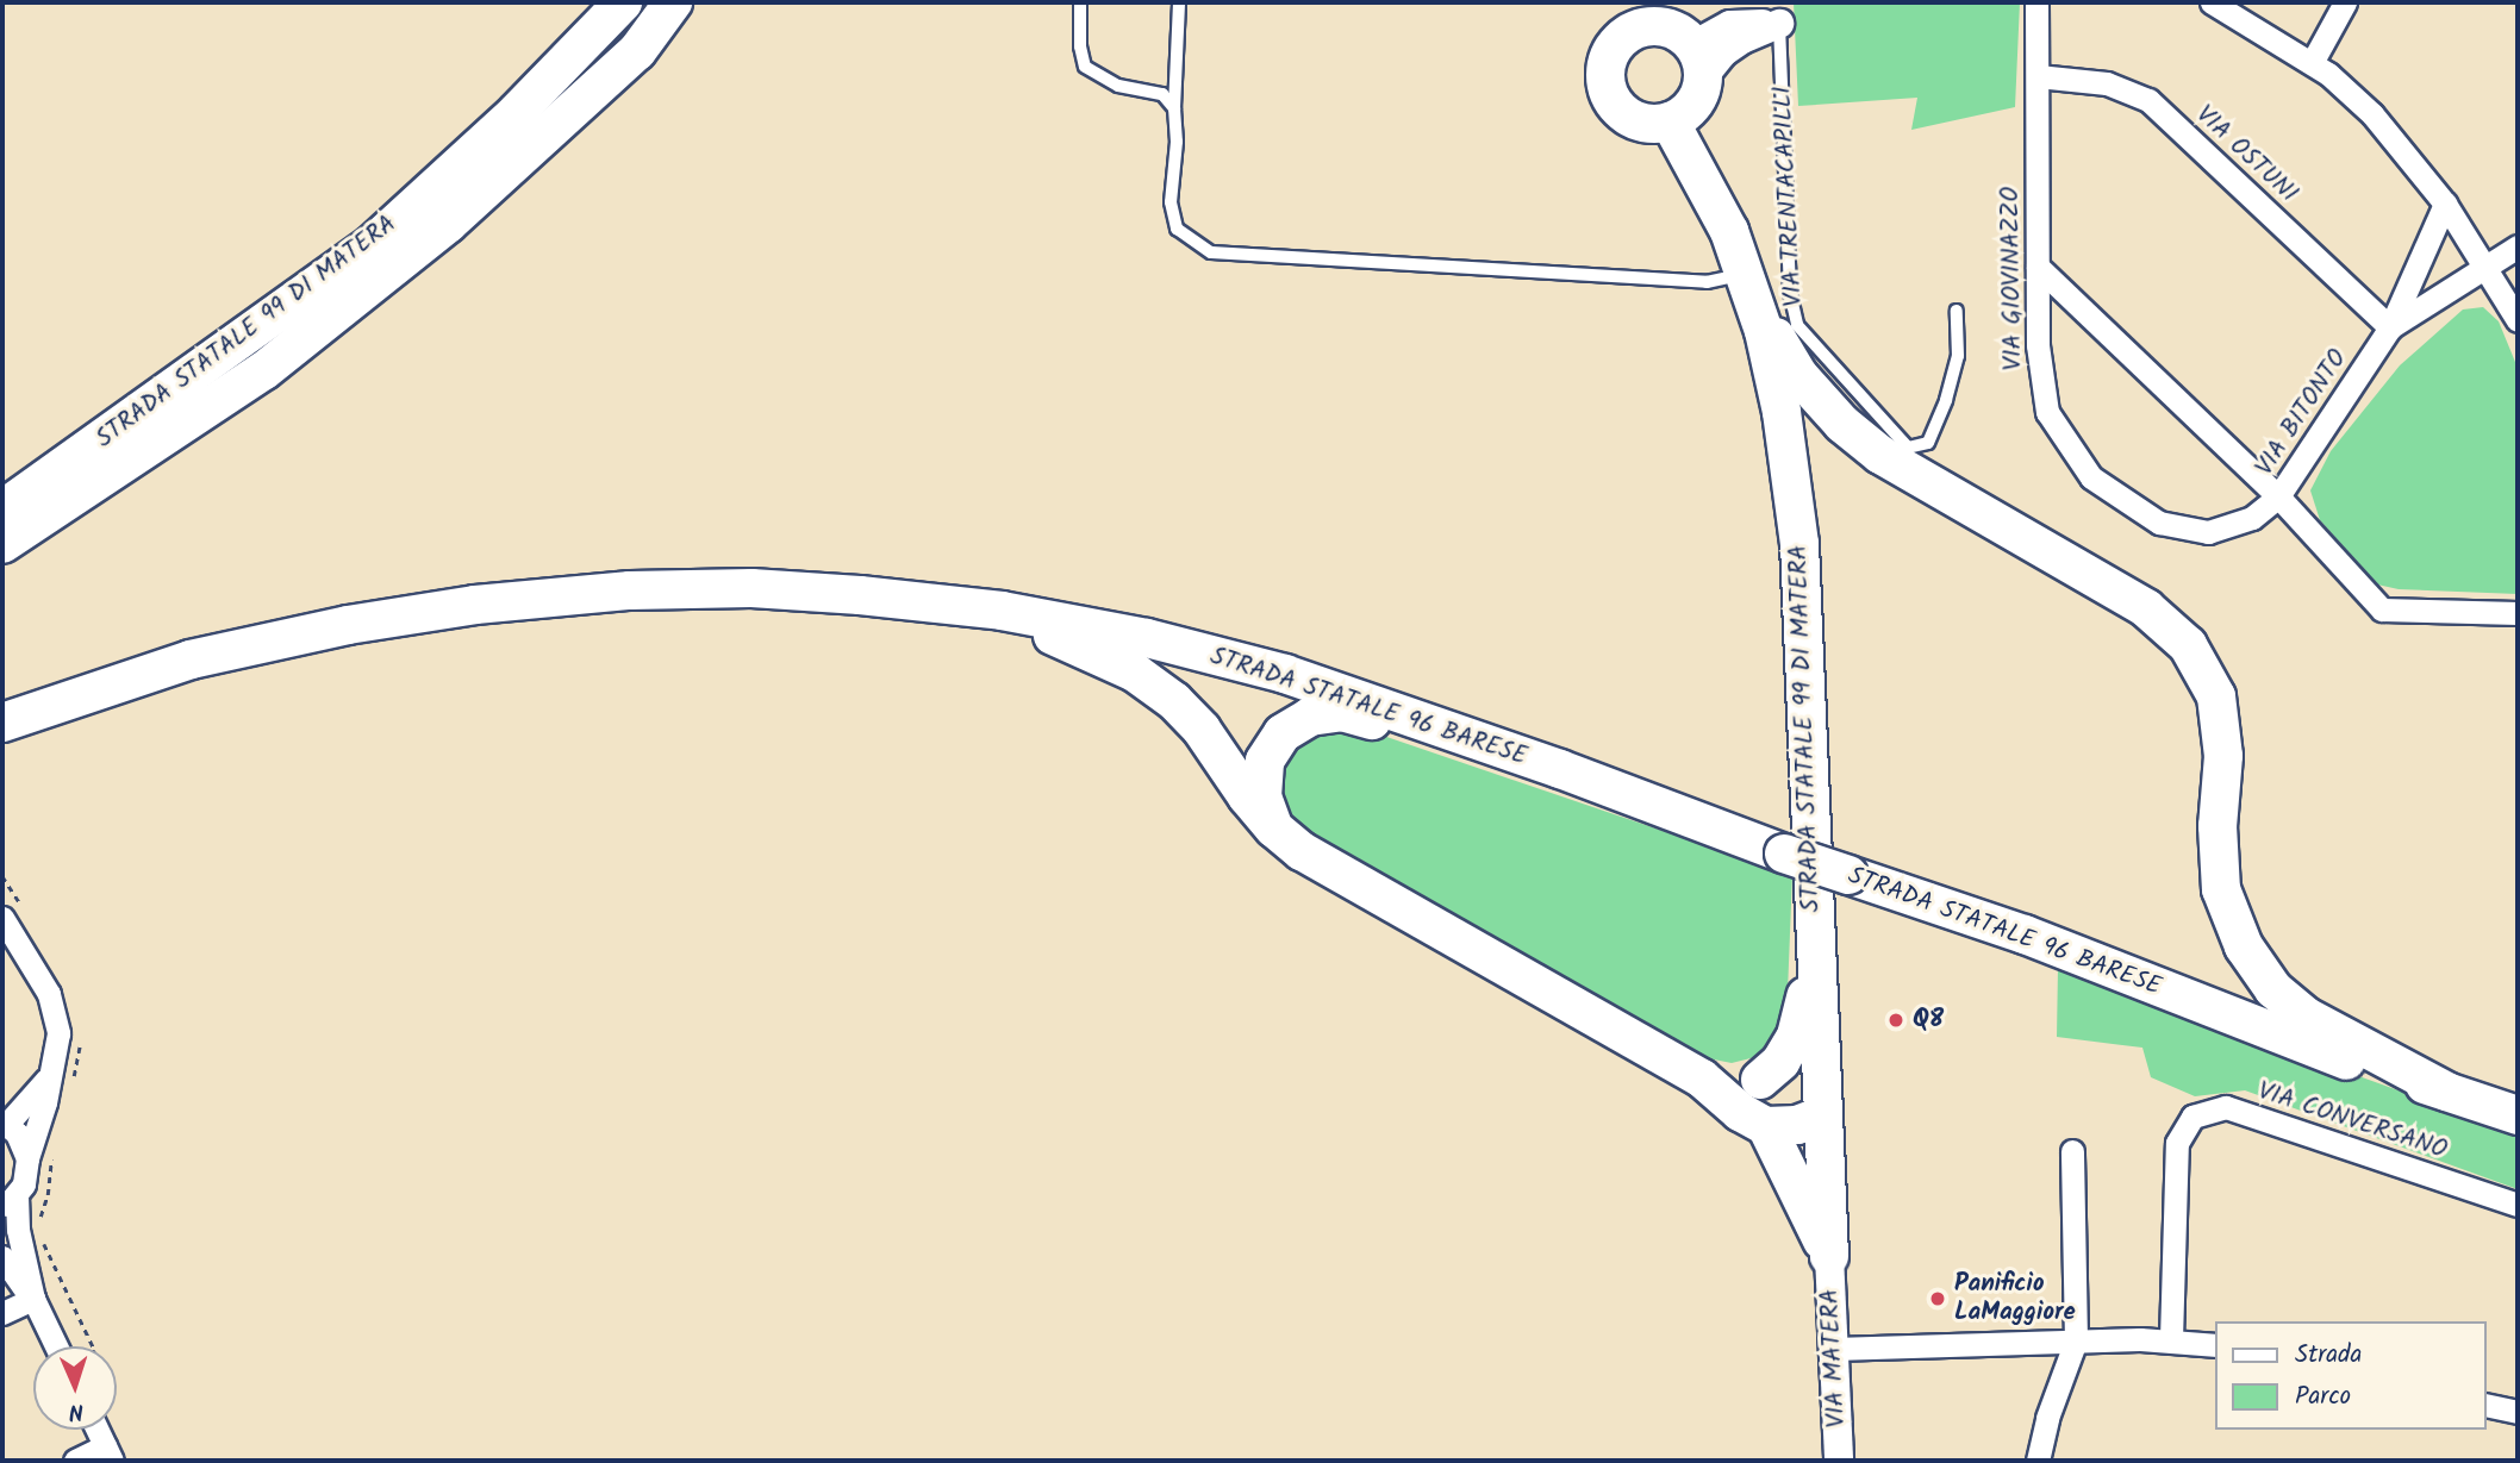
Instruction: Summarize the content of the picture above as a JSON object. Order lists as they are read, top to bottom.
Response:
{
  "streets": {
    "main road": ["STRADA STATALE 99 DI MATERA", "STRADA STATALE 96 BARESE"],
    "street": [
      "VIA OSTUNI",
      "VIA GIOVINAZZO",
      "VIA BITONTO",
      "VIA CONVERSANO",
      "VIA MATERA"
    ],
    "lane": ["VIA TRENTACAPILLI"]
  },
  "crossings": [
    ["VIA OSTUNI", "VIA GIOVINAZZO"],
    ["VIA OSTUNI", "VIA BITONTO"],
    ["VIA GIOVINAZZO", "VIA BITONTO"],
    ["STRADA STATALE 99 DI MATERA", "VIA MATERA"]
  ],
  "places": ["Q8", "Panificio LaMaggiore"],
  "legend": ["Strada", "Parco"],
  "north": "bottom"
}
